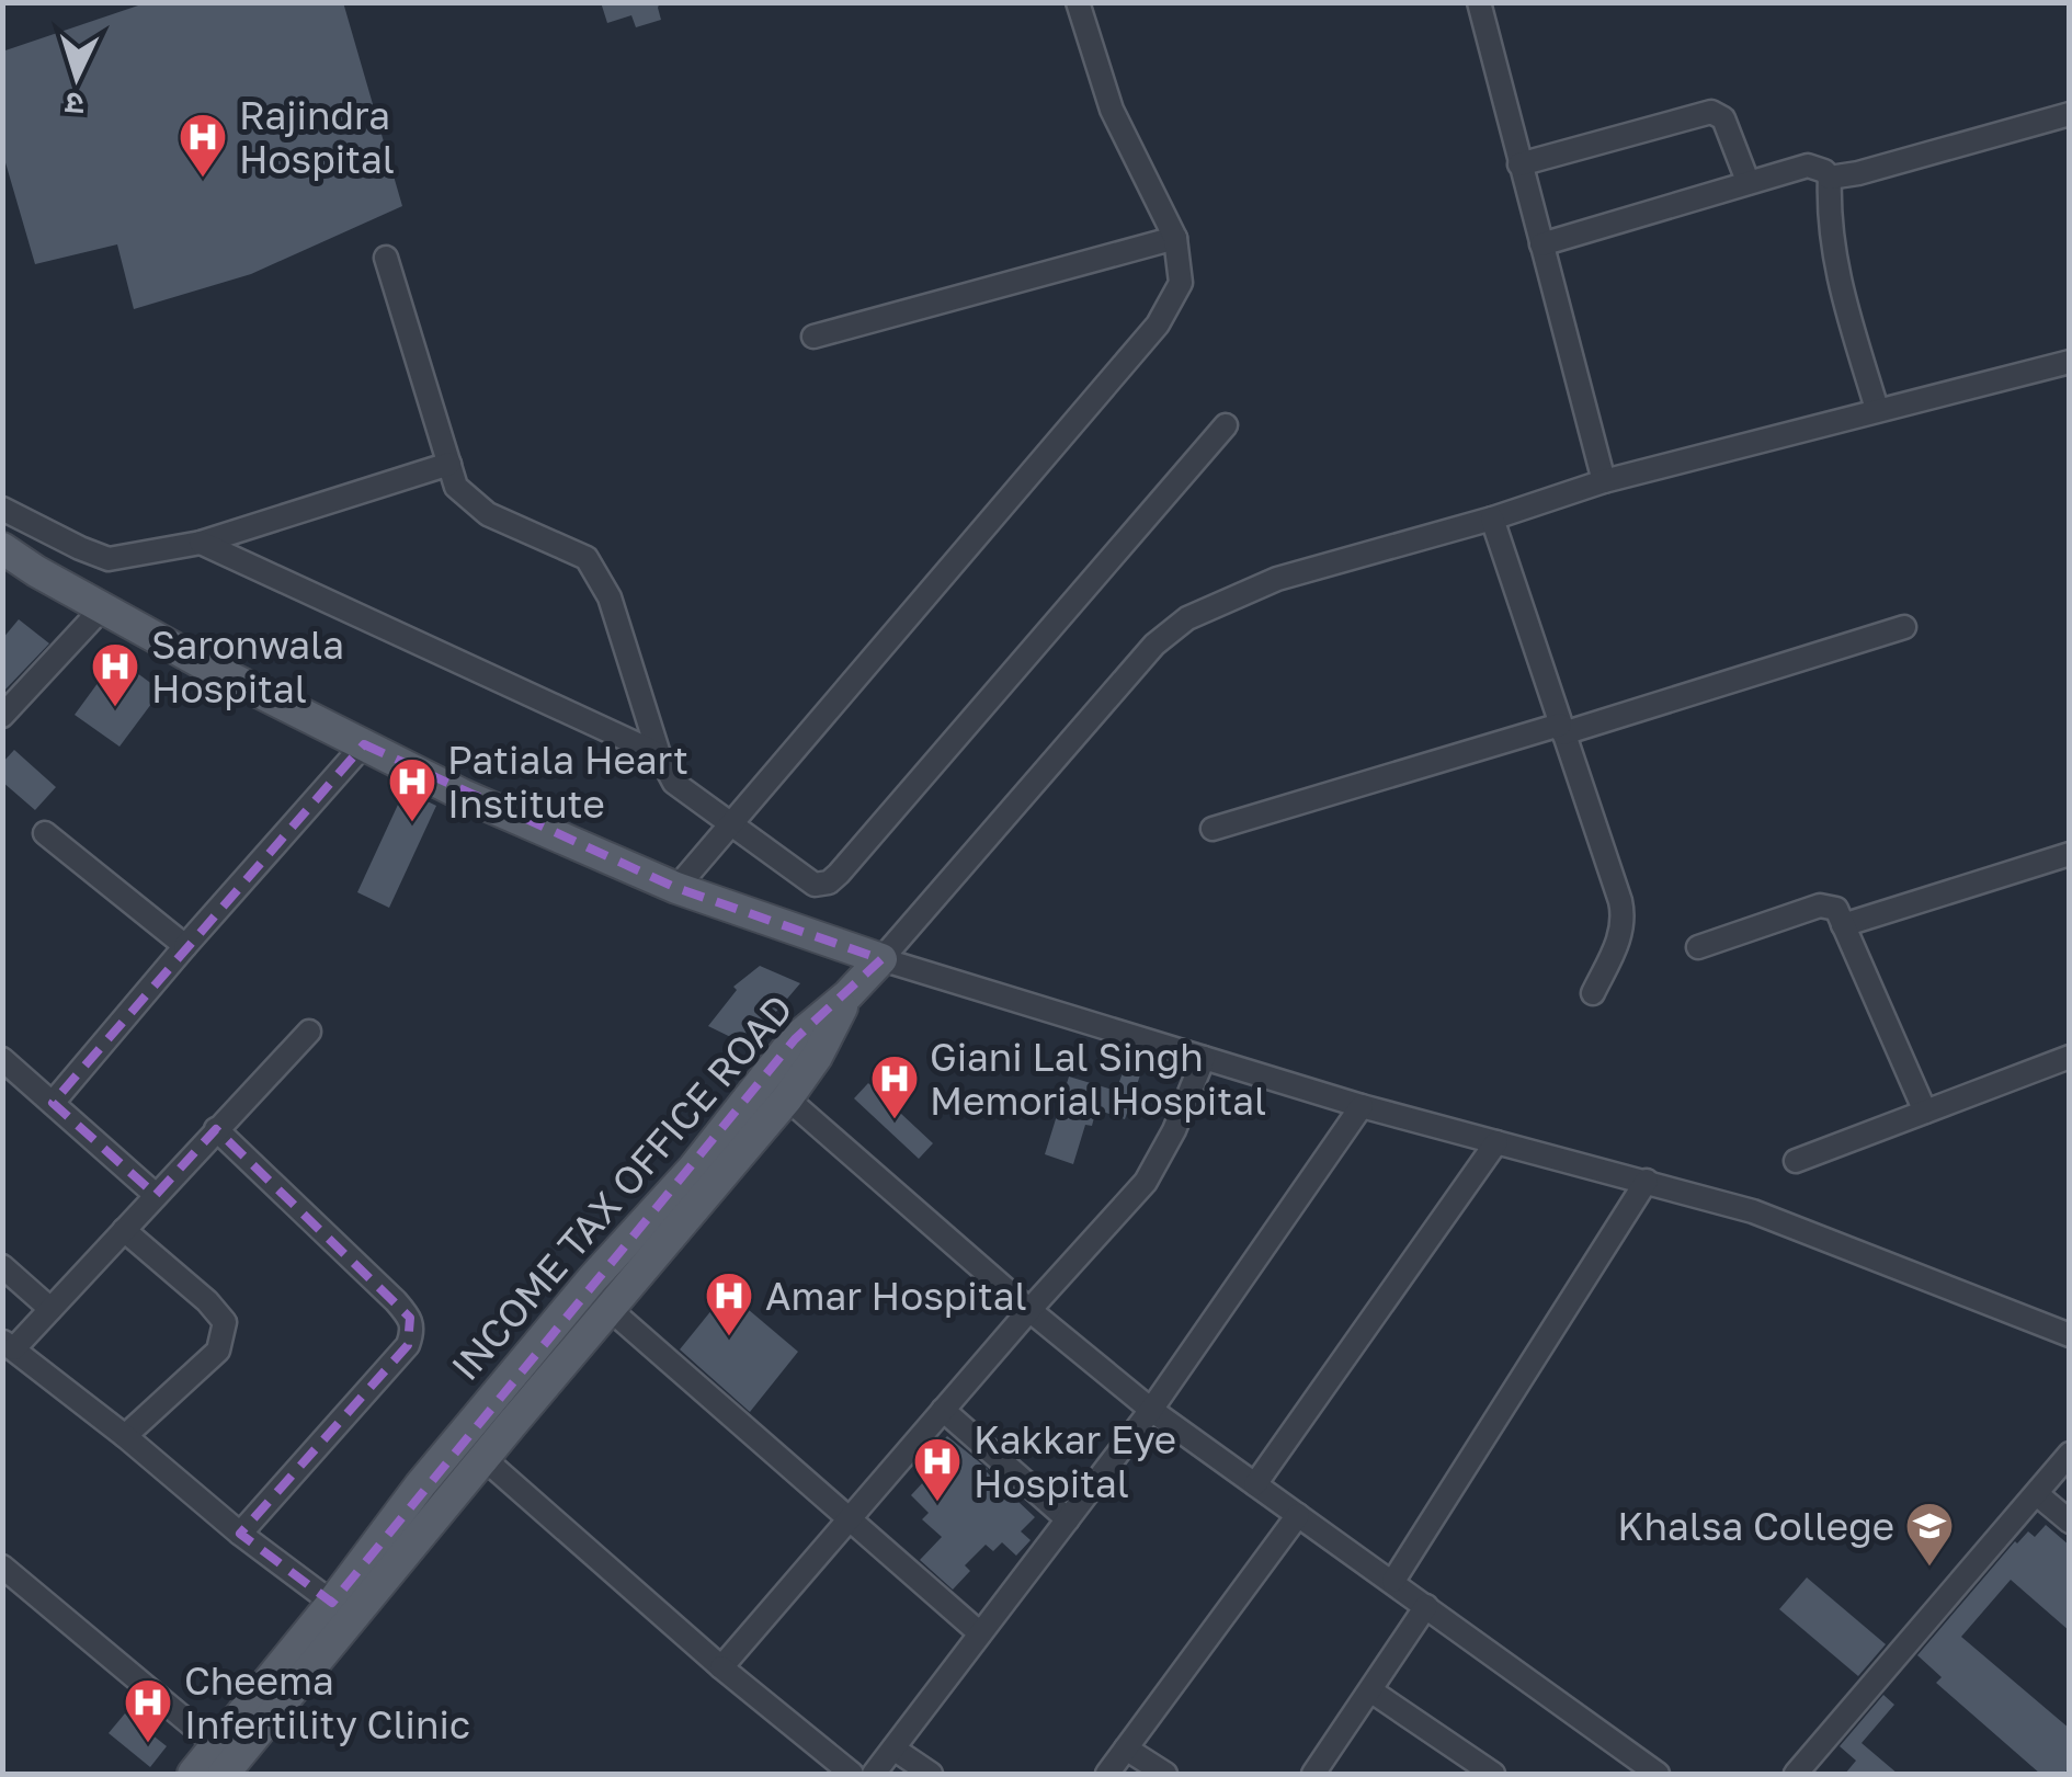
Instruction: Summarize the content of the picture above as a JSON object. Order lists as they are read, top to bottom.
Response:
{
  "streets": {
    "main road": ["INCOME TAX OFFICE ROAD"]
  },
  "places": {
    "hospital": [
      "Rajindra Hospital",
      "Saronwala Hospital",
      "Patiala Heart Institute",
      "Giani Lal Singh Memorial Hospital",
      "Amar Hospital",
      "Kakkar Eye Hospital",
      "Cheema Infertility Clinic"
    ],
    "school or university": ["Khalsa College"]
  },
  "north": "bottom"
}
